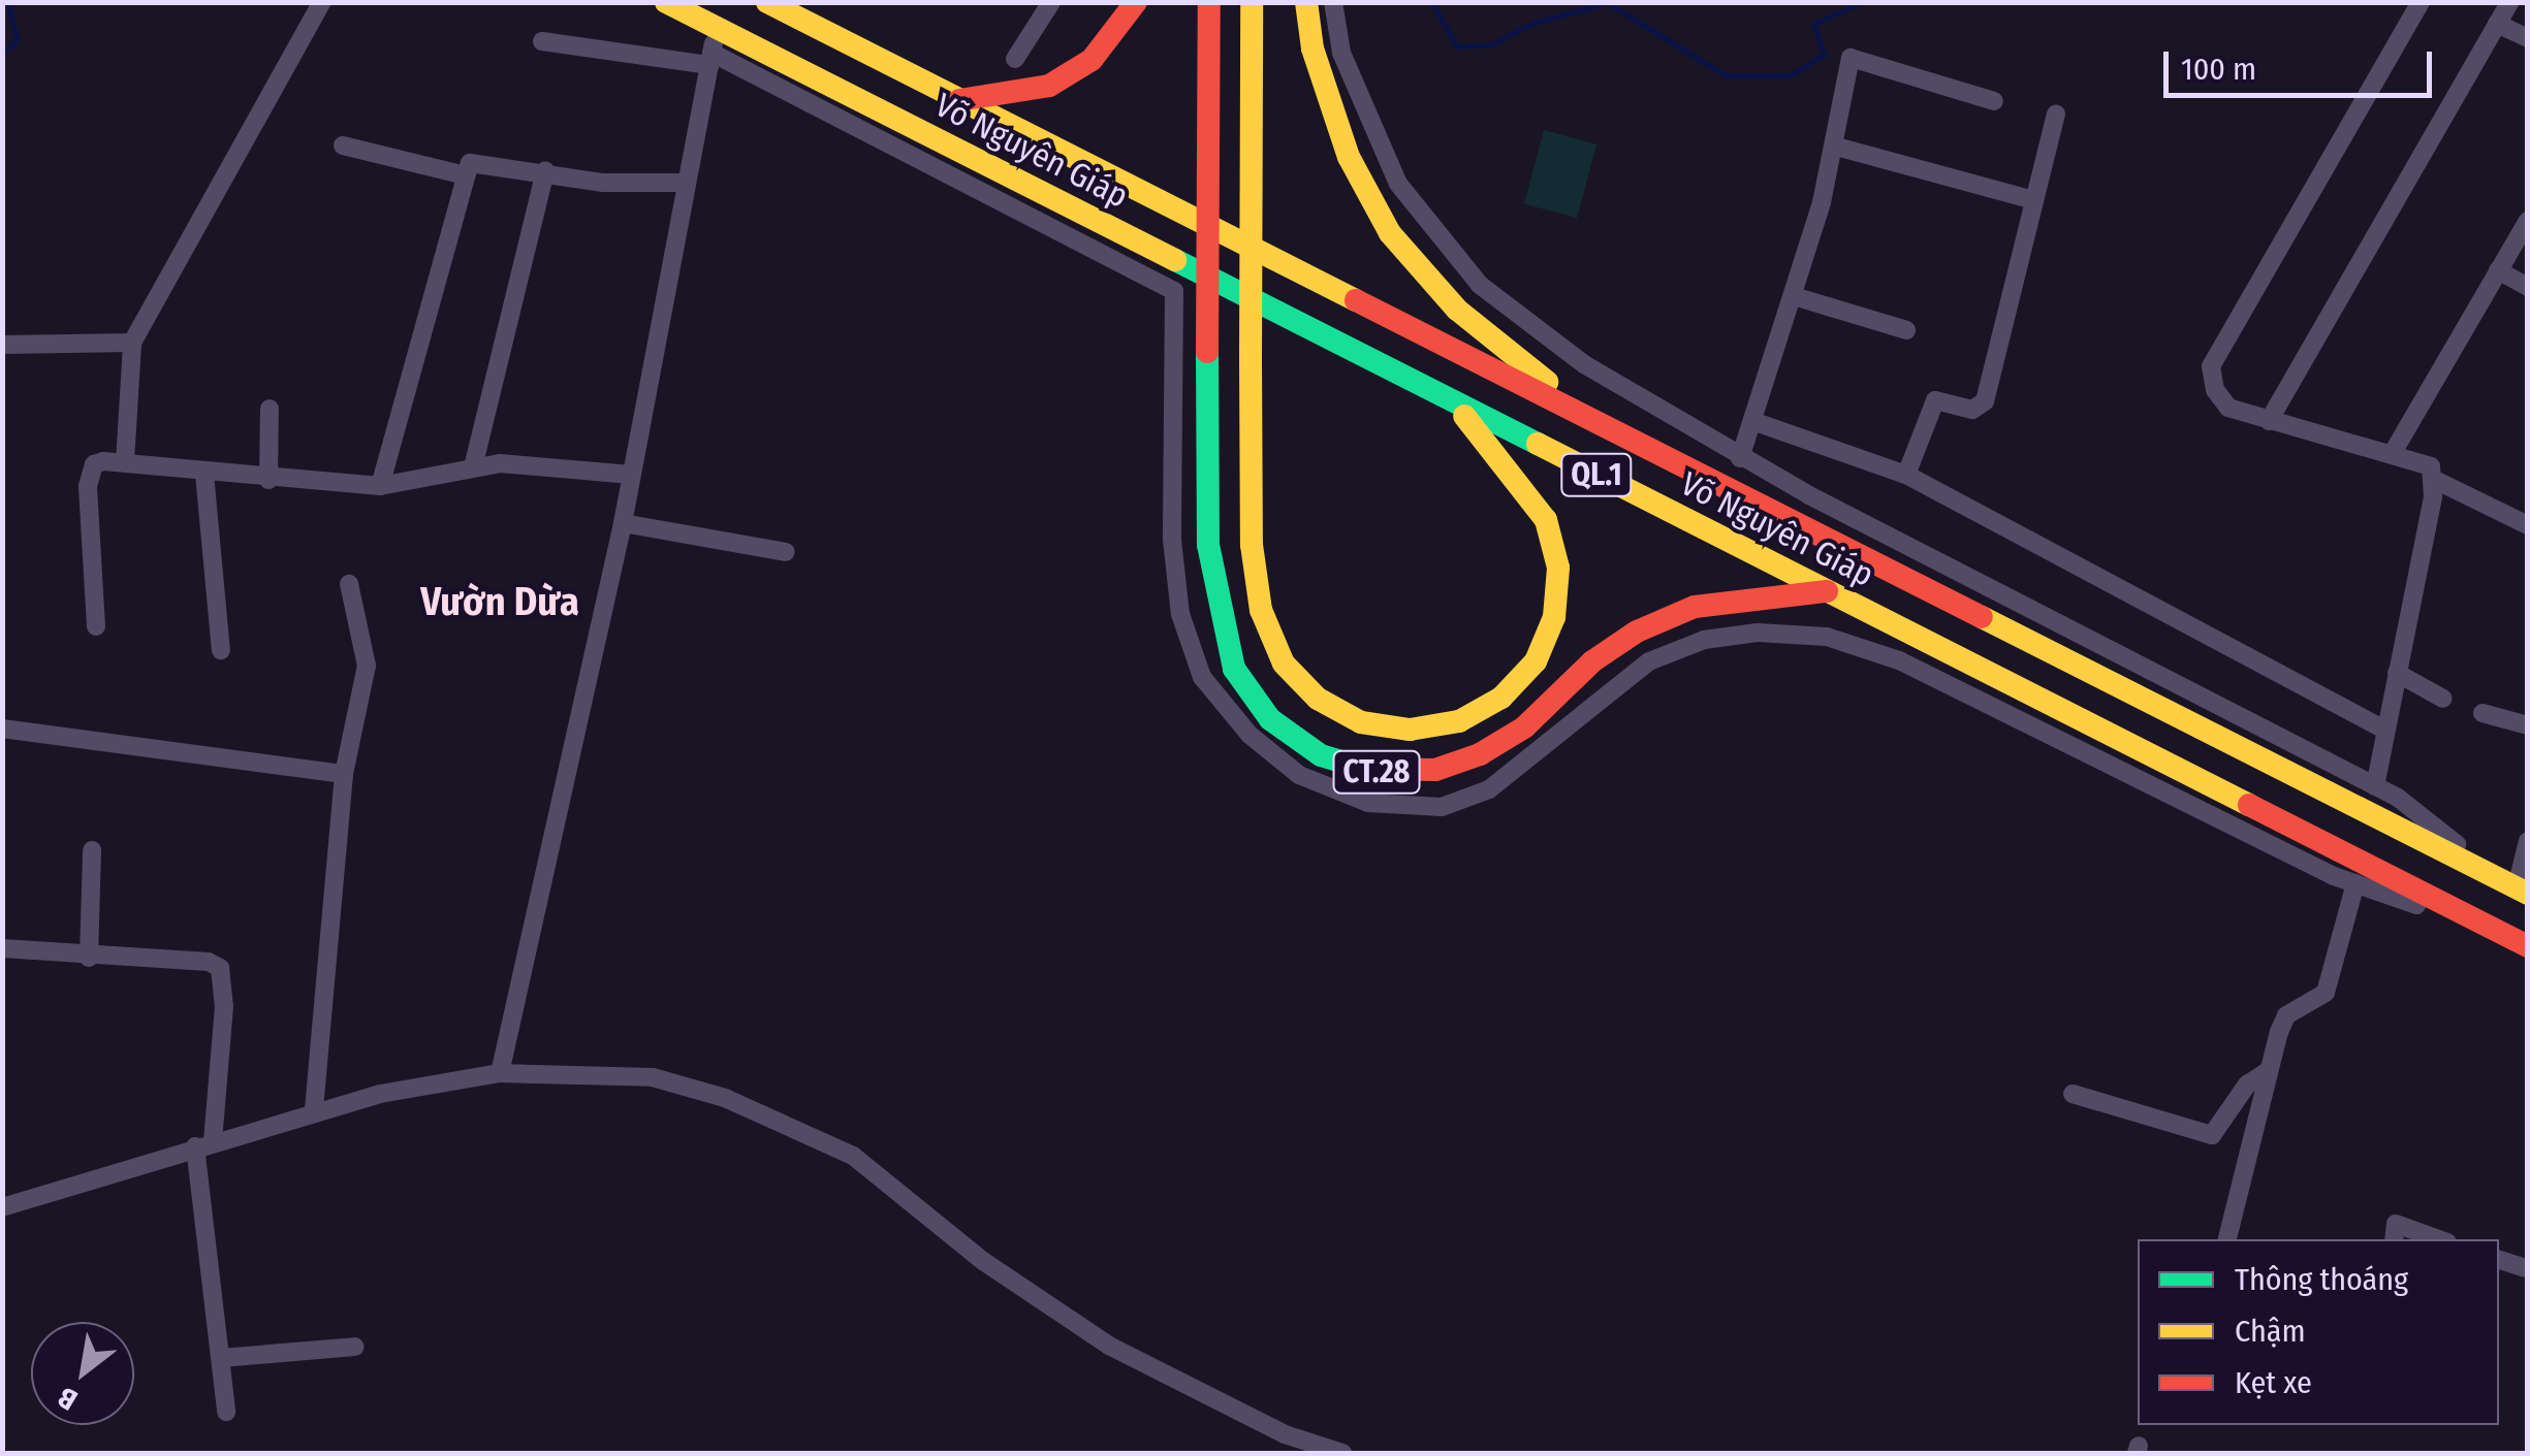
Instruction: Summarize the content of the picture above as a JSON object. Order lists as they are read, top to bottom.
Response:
{
  "streets": {
    "highway": ["Võ Nguyên Giáp", "QL.1", "CT.28"]
  },
  "crossings": [
    ["Võ Nguyên Giáp", "CT.28"]
  ],
  "districts": ["Vườn Dừa"],
  "legend": ["Thông thoáng", "Chậm", "Kẹt xe"],
  "scale_bar": "100 m",
  "north": "bottom left"
}
